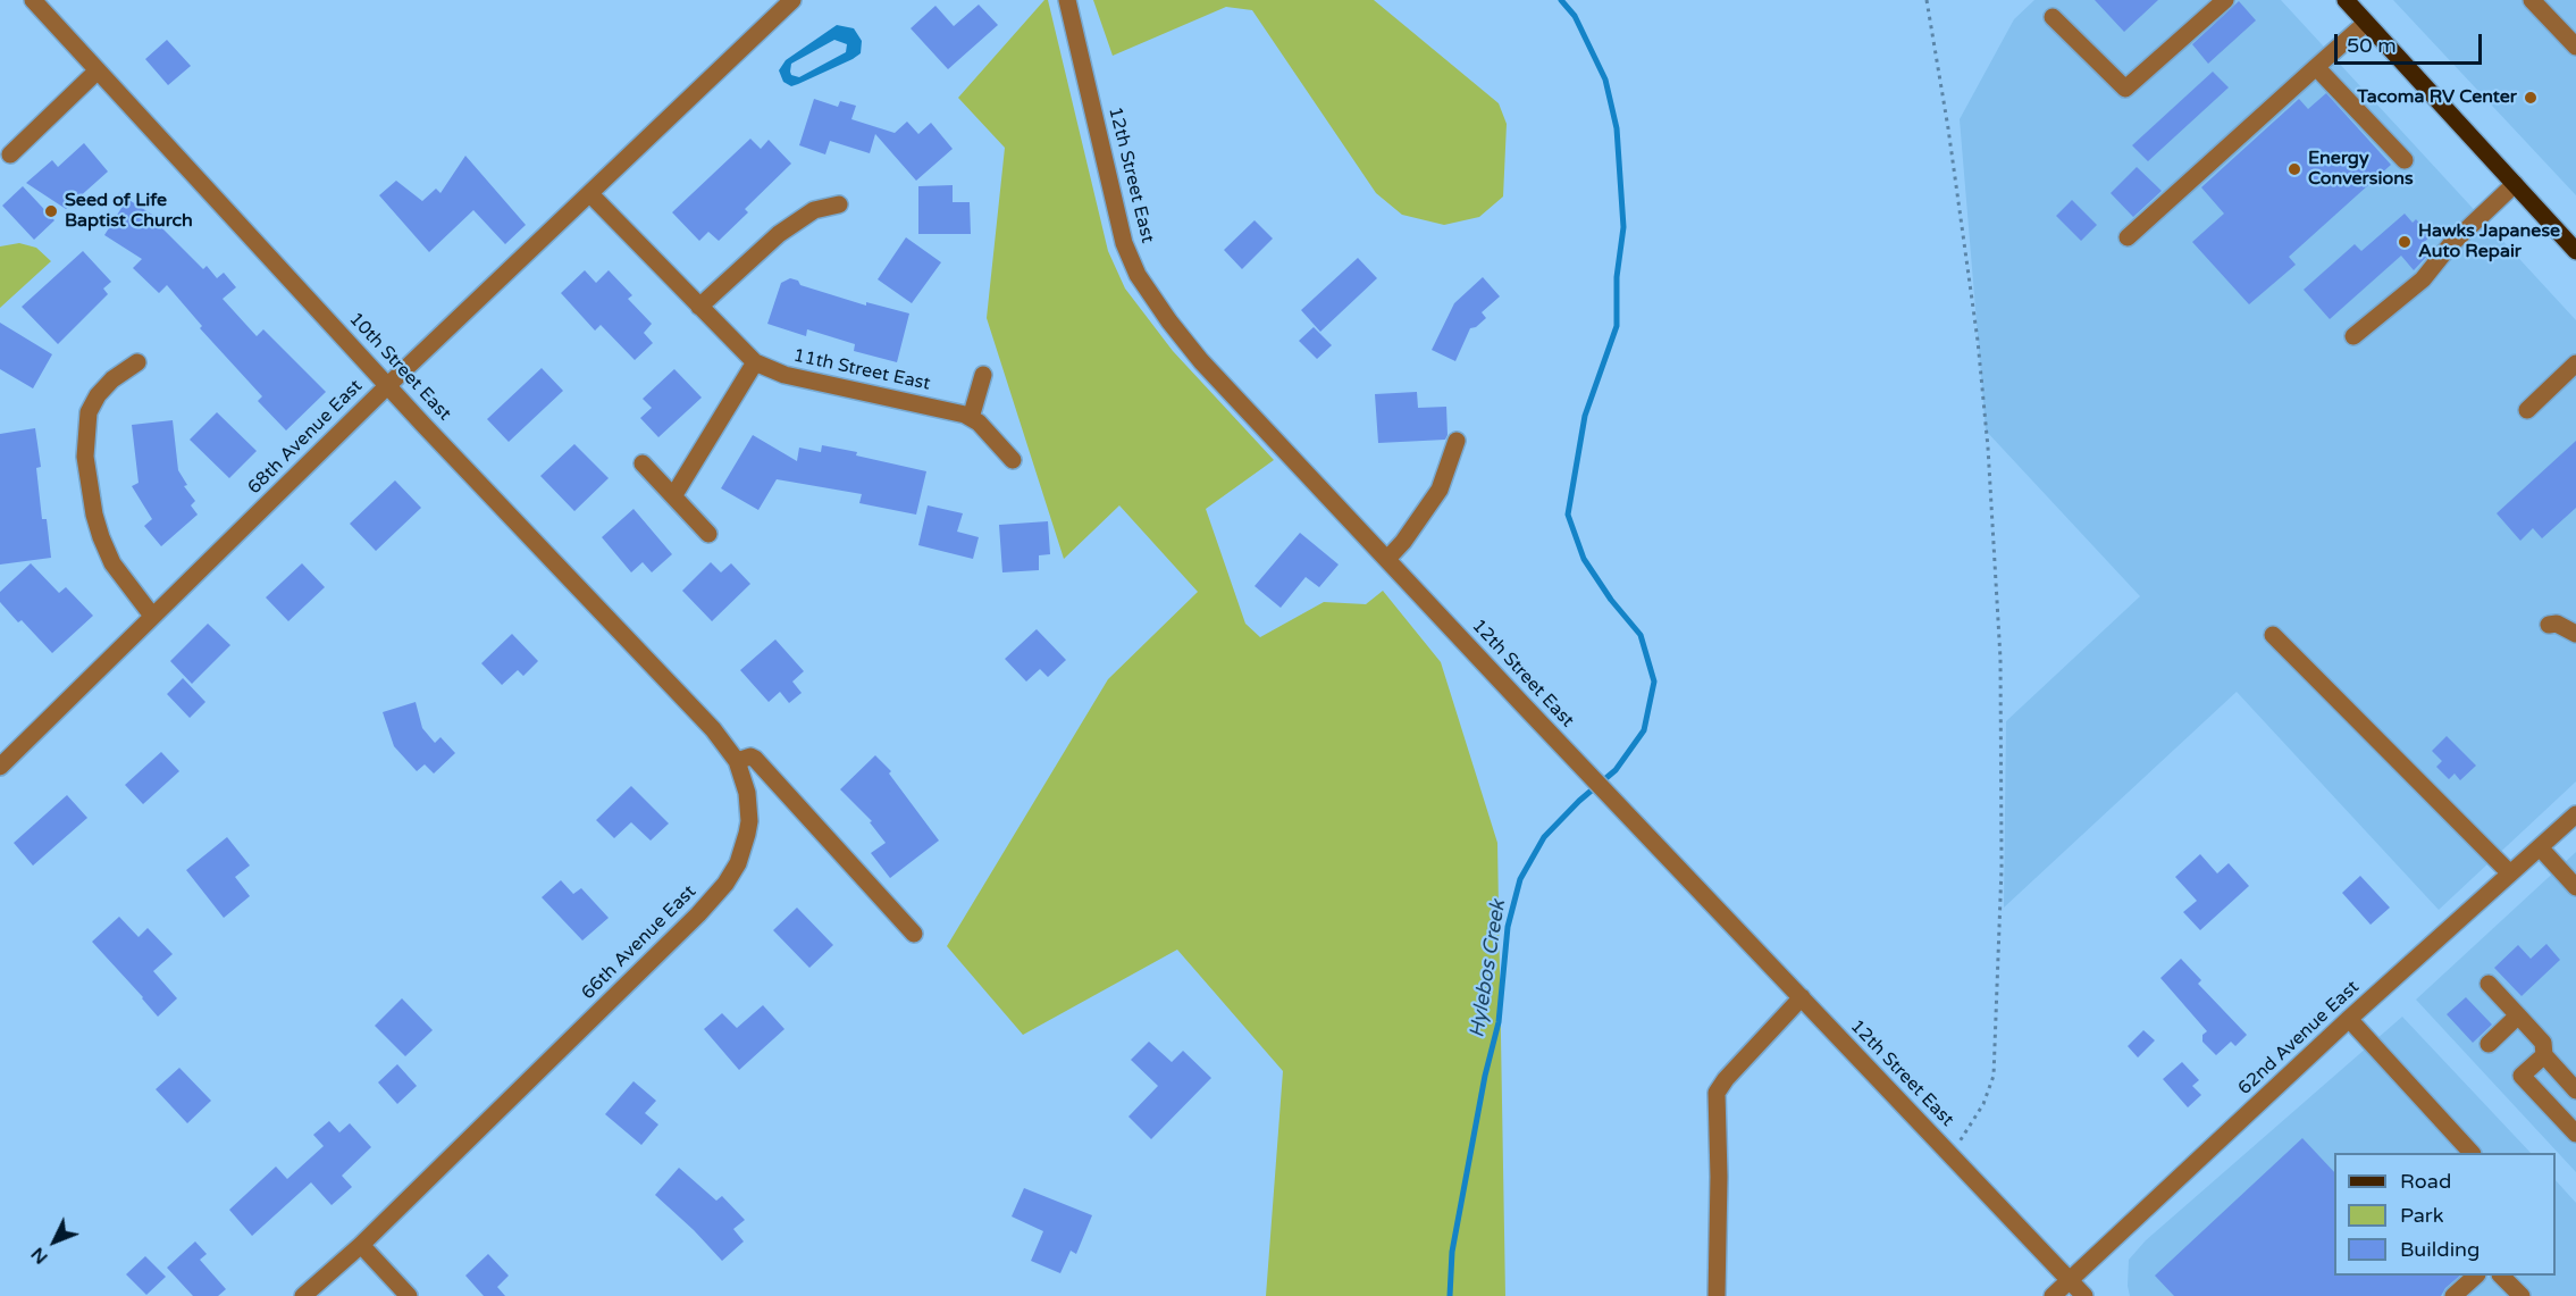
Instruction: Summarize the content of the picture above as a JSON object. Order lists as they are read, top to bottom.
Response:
{
  "streets": {
    "street": [
      "12th Street East",
      "10th Street East",
      "11th Street East",
      "68th Avenue East",
      "66th Avenue East",
      "62nd Avenue East"
    ]
  },
  "crossings": [
    ["12th Street East", "62nd Avenue East"],
    ["10th Street East", "68th Avenue East"],
    ["10th Street East", "66th Avenue East"],
    ["11th Street East", "68th Avenue East"]
  ],
  "water": ["Hylebos Creek"],
  "places": [
    "Tacoma RV Center",
    "Energy Conversions",
    "Seed of Life Baptist Church",
    "Hawks Japanese Auto Repair"
  ],
  "legend": ["Road", "Park", "Building"],
  "scale_bar": "50 m",
  "north": "bottom left"
}
